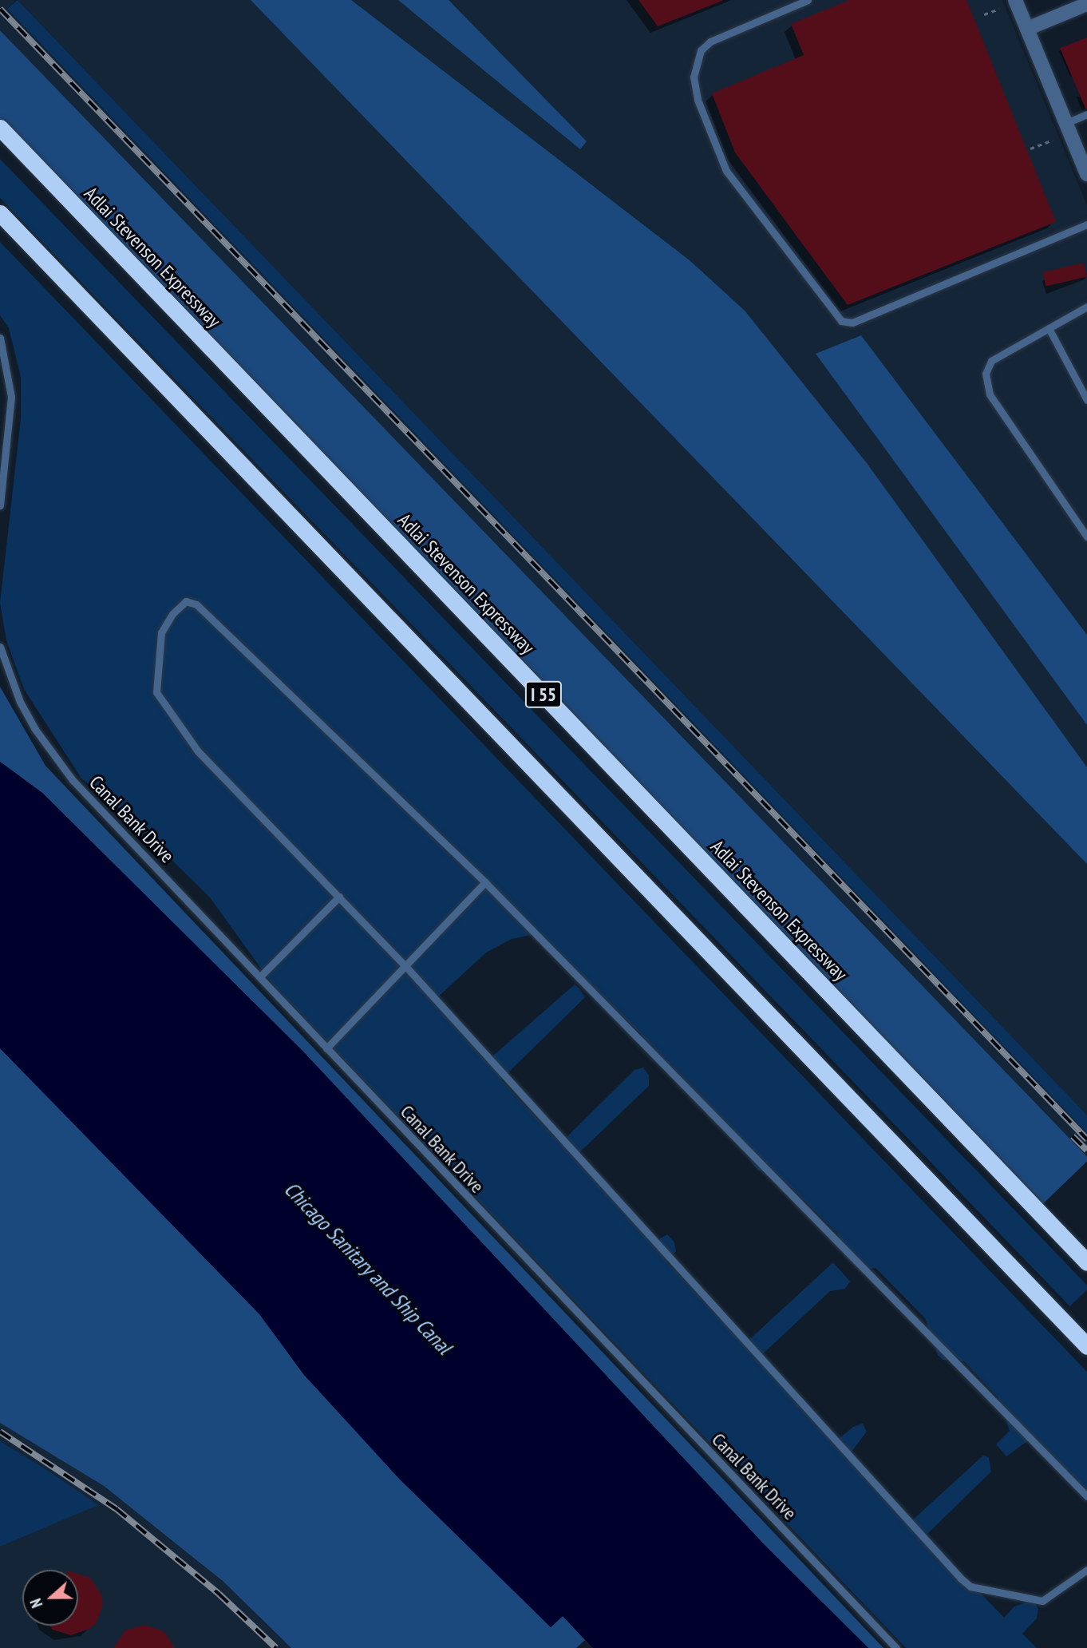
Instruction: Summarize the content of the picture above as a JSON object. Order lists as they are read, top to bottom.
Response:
{
  "streets": {
    "highway": ["Adlai Stevenson Expressway", "I 55"],
    "lane": ["Canal Bank Drive"]
  },
  "water": ["Chicago Sanitary and Ship Canal"],
  "north": "left"
}
